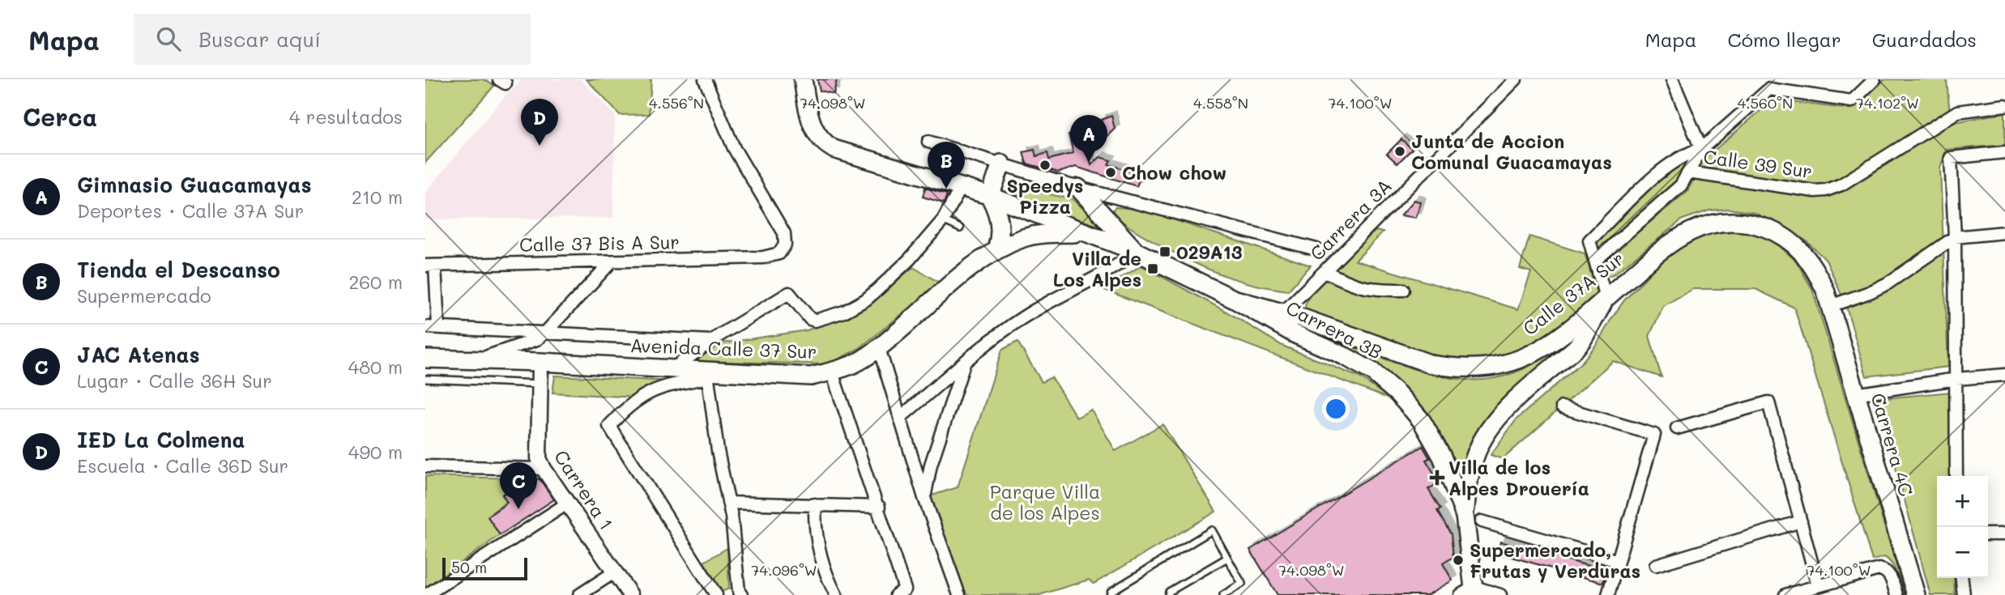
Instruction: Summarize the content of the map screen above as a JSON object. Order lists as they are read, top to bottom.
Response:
{
  "streets": {
    "main road": [
      "Calle 37A Sur",
      "Carrera 3B",
      "Avenida Calle 37 Sur",
      "Carrera 4C"
    ],
    "street": [
      "Calle 39 Sur",
      "Carrera 3A",
      "Calle 37 Bis A Sur",
      "Carrera 1"
    ]
  },
  "crossings": [
    ["Carrera 3A", "Calle 37A Sur"],
    ["Calle 37A Sur", "Carrera 3B"],
    ["Calle 37A Sur", "Avenida Calle 37 Sur"],
    ["Calle 37A Sur", "Carrera 4C"],
    ["Carrera 3B", "Avenida Calle 37 Sur"],
    ["Avenida Calle 37 Sur", "Carrera 1"]
  ],
  "parks": ["Parque Villa de los Alpes"],
  "places": {
    "other": [
      "Junta de Accion Comunal Guacamayas",
      "Speedys Pizza",
      "Chow chow",
      "Supermercado, Frutas y Verduras"
    ],
    "transit": ["029A13", "Villa de Los Alpes"],
    "health": ["Villa de los Alpes Drouería"]
  },
  "scale_bar": "50 m",
  "page": {
    "header": "Mapa",
    "search": "Buscar aquí",
    "nav": ["Mapa", "Cómo llegar", "Guardados"],
    "heading": ["Cerca", "4 resultados"],
    "pins": [
      "D",
      "A",
      "B",
      "C"
    ],
    "list": [
      {
        "mark": "A",
        "name": "Gimnasio Guacamayas",
        "note": "Deportes · Calle 37A Sur",
        "value": "210 m"
      },
      {
        "mark": "B",
        "name": "Tienda el Descanso",
        "note": "Supermercado",
        "value": "260 m"
      },
      {
        "mark": "C",
        "name": "JAC Atenas",
        "note": "Lugar · Calle 36H Sur",
        "value": "480 m"
      },
      {
        "mark": "D",
        "name": "IED La Colmena",
        "note": "Escuela · Calle 36D Sur",
        "value": "490 m"
      }
    ],
    "map_buttons": ["+", "−"],
    "scale": "50 m"
  },
  "coordinates": [
    "4.556°N",
    "4.558°N",
    "4.560°N",
    "74.102°W",
    "74.098°W",
    "74.100°W",
    "74.096°W"
  ]
}
